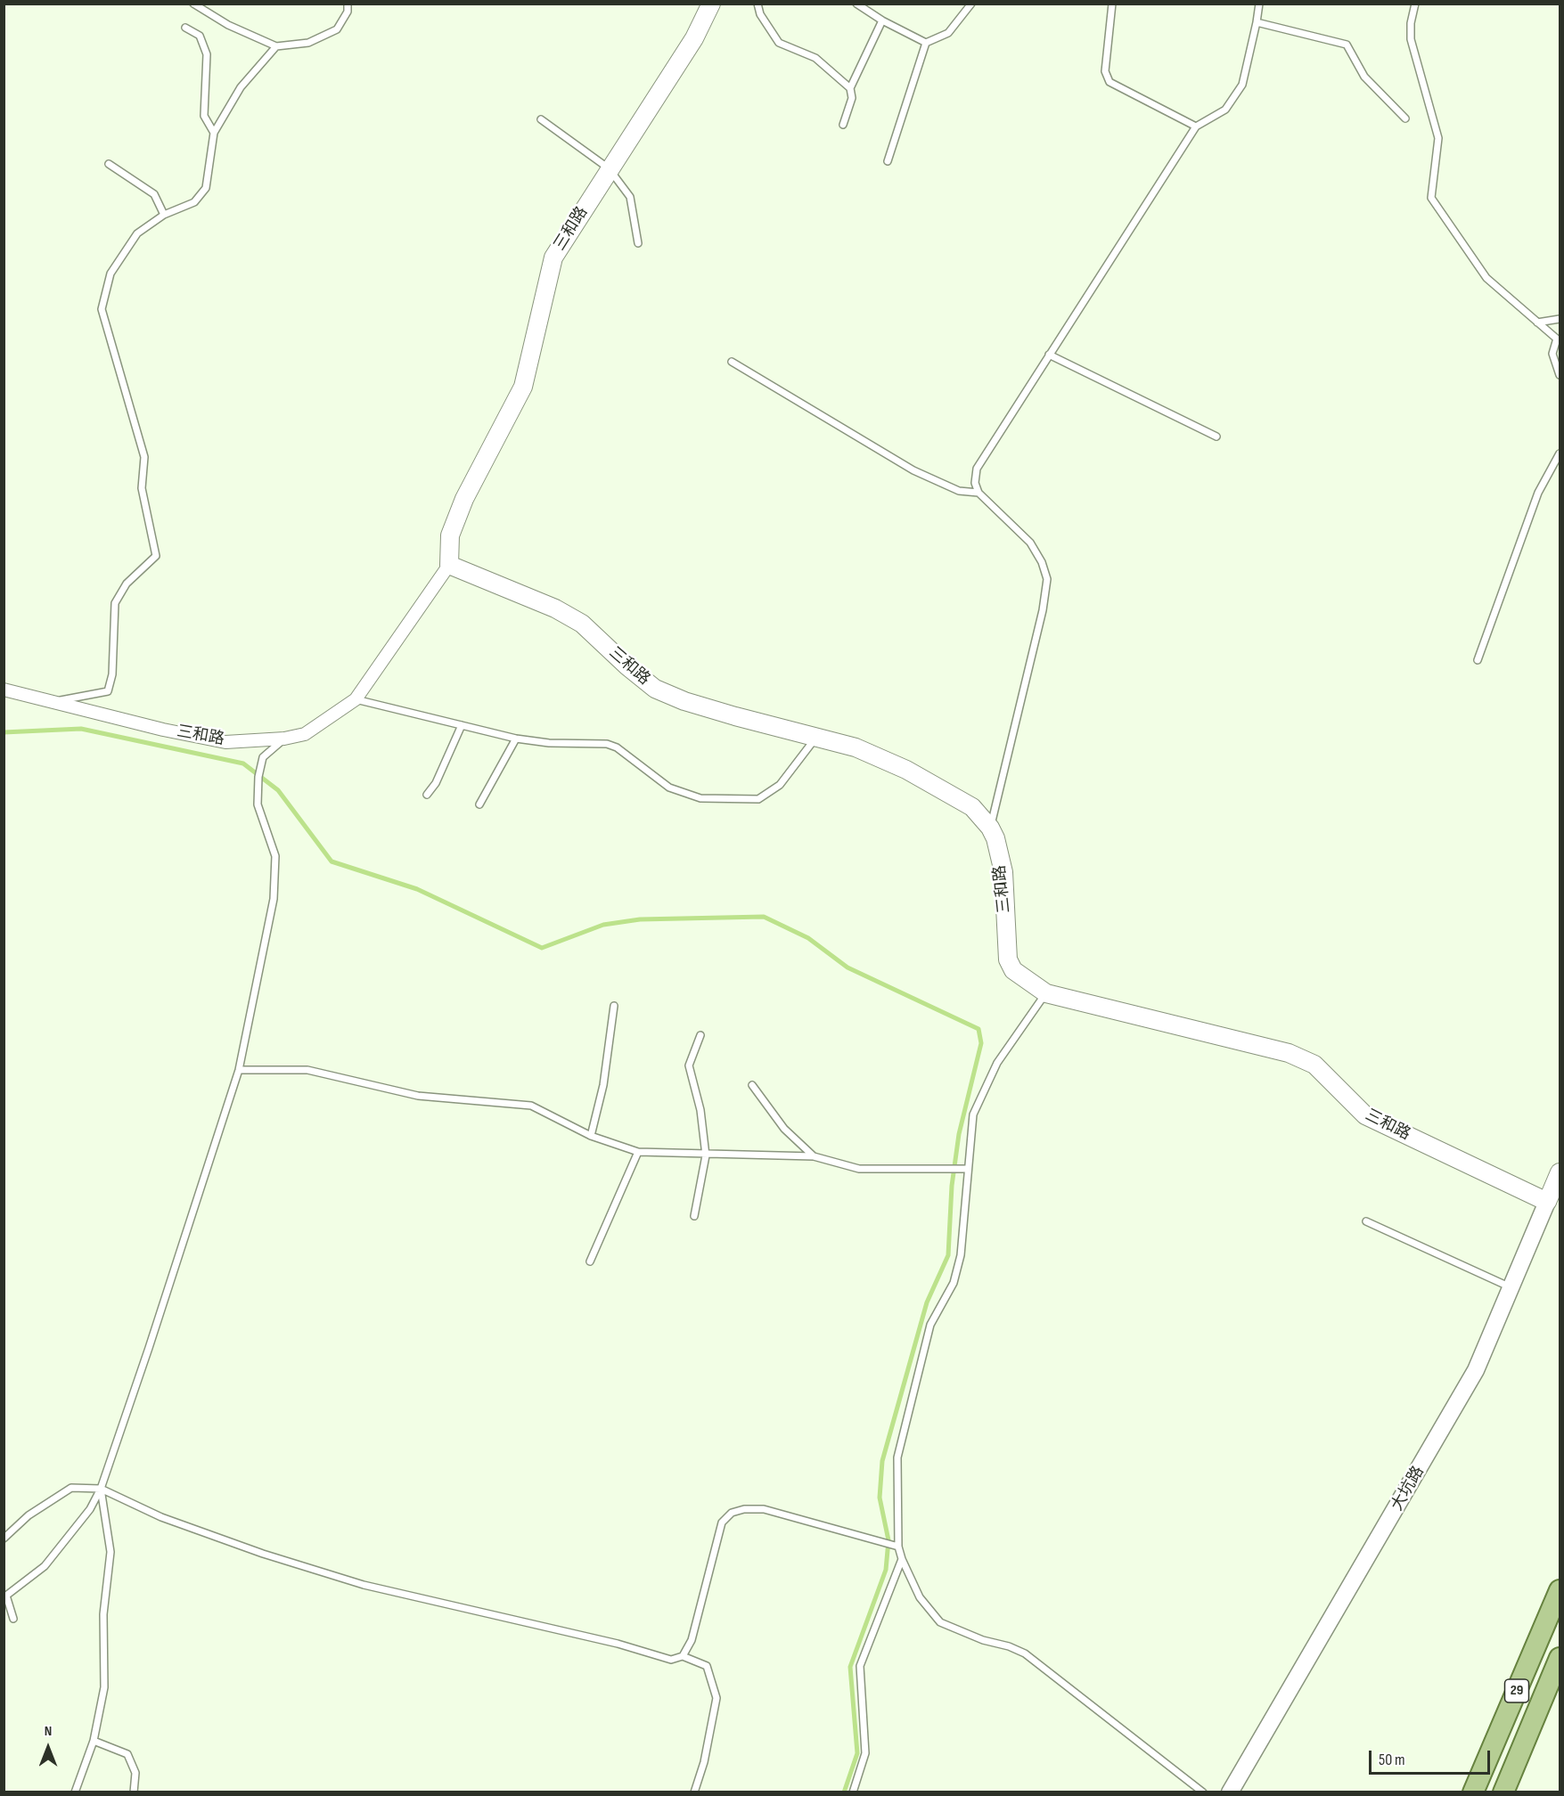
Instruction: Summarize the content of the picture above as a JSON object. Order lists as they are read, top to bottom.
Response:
{
  "streets": {
    "main road": ["三和路", "大坑路", "29"]
  },
  "crossings": [
    ["三和路", "大坑路"]
  ],
  "scale_bar": "50 m",
  "north": "top"
}
